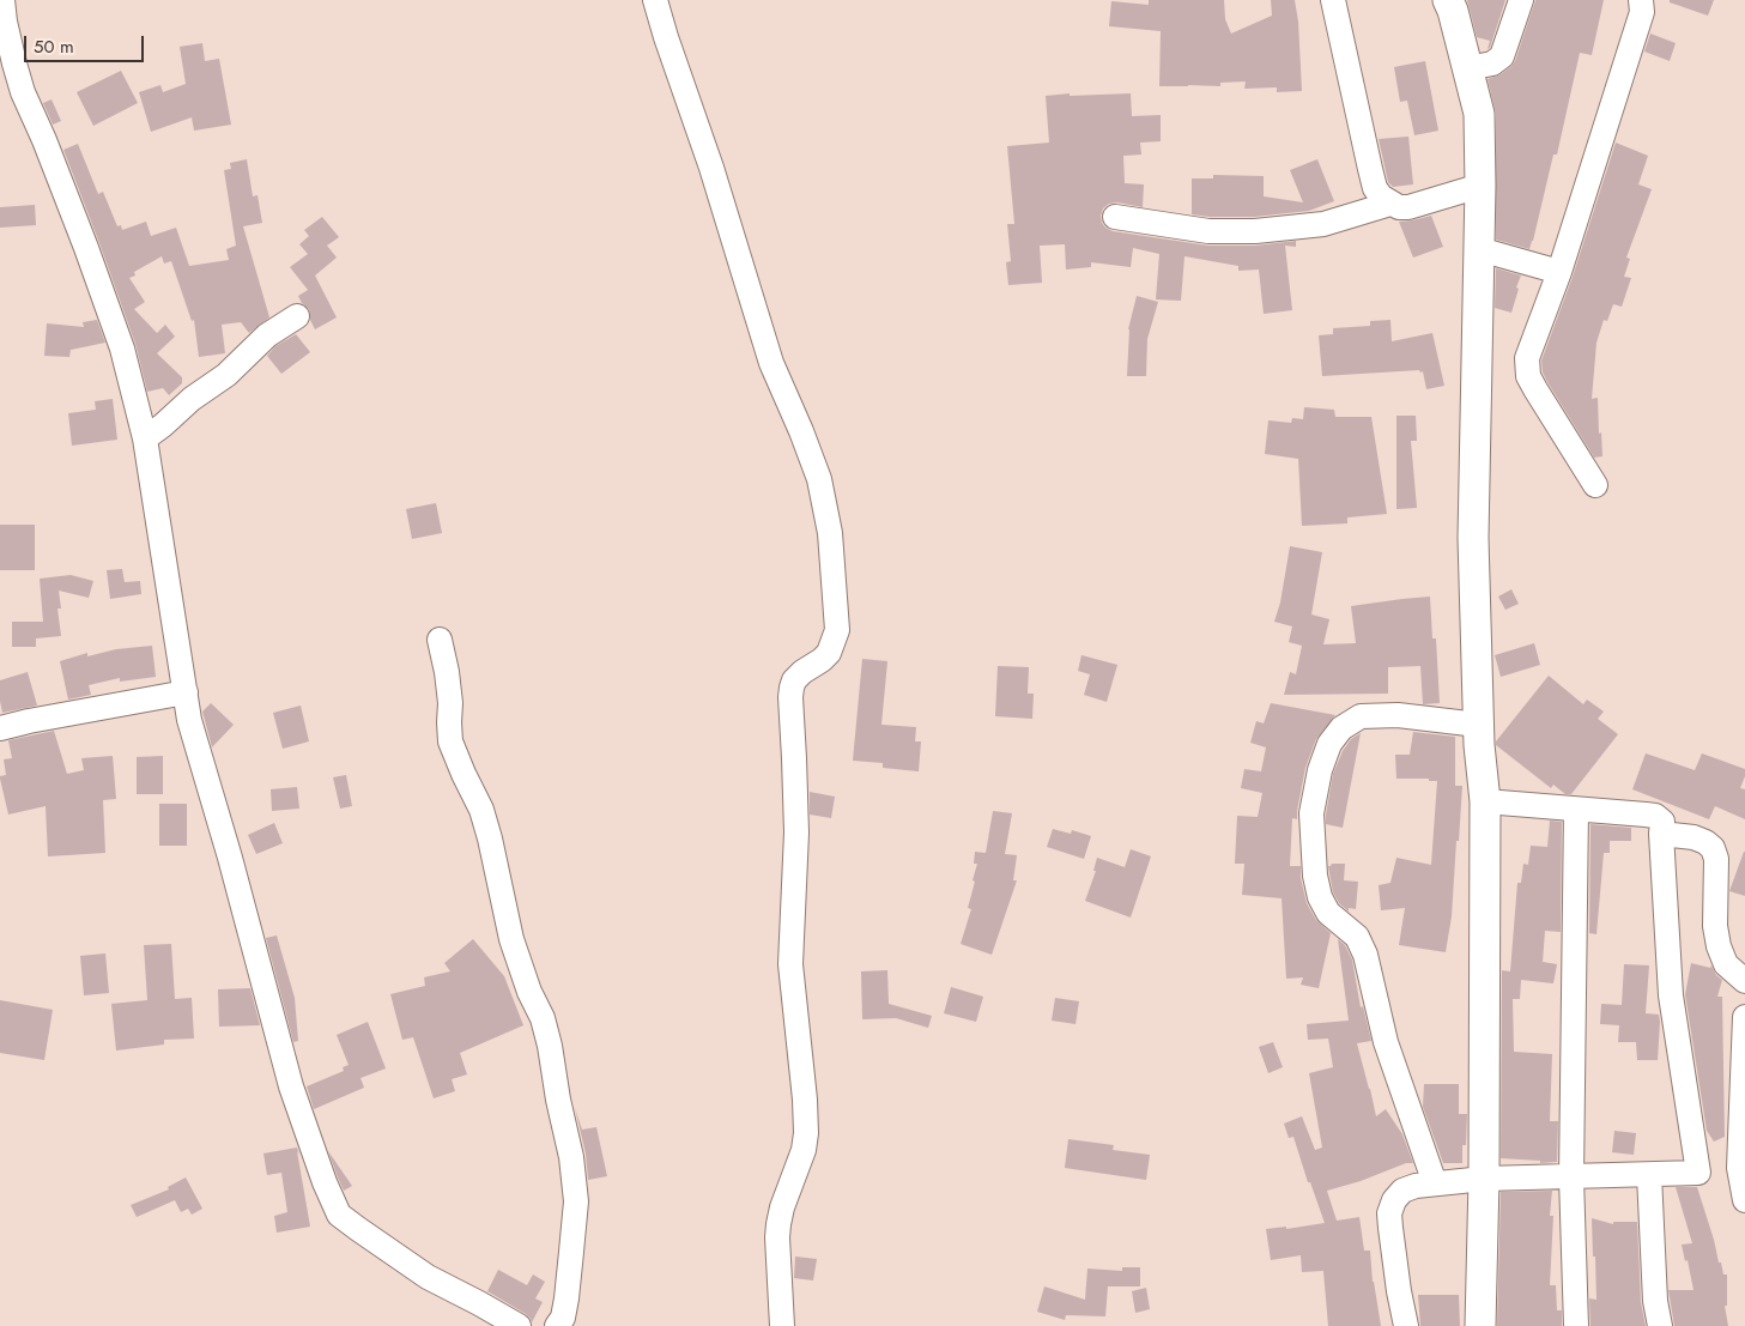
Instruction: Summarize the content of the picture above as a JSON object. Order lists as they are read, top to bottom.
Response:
{
  "scale_bar": "50 m"
}
